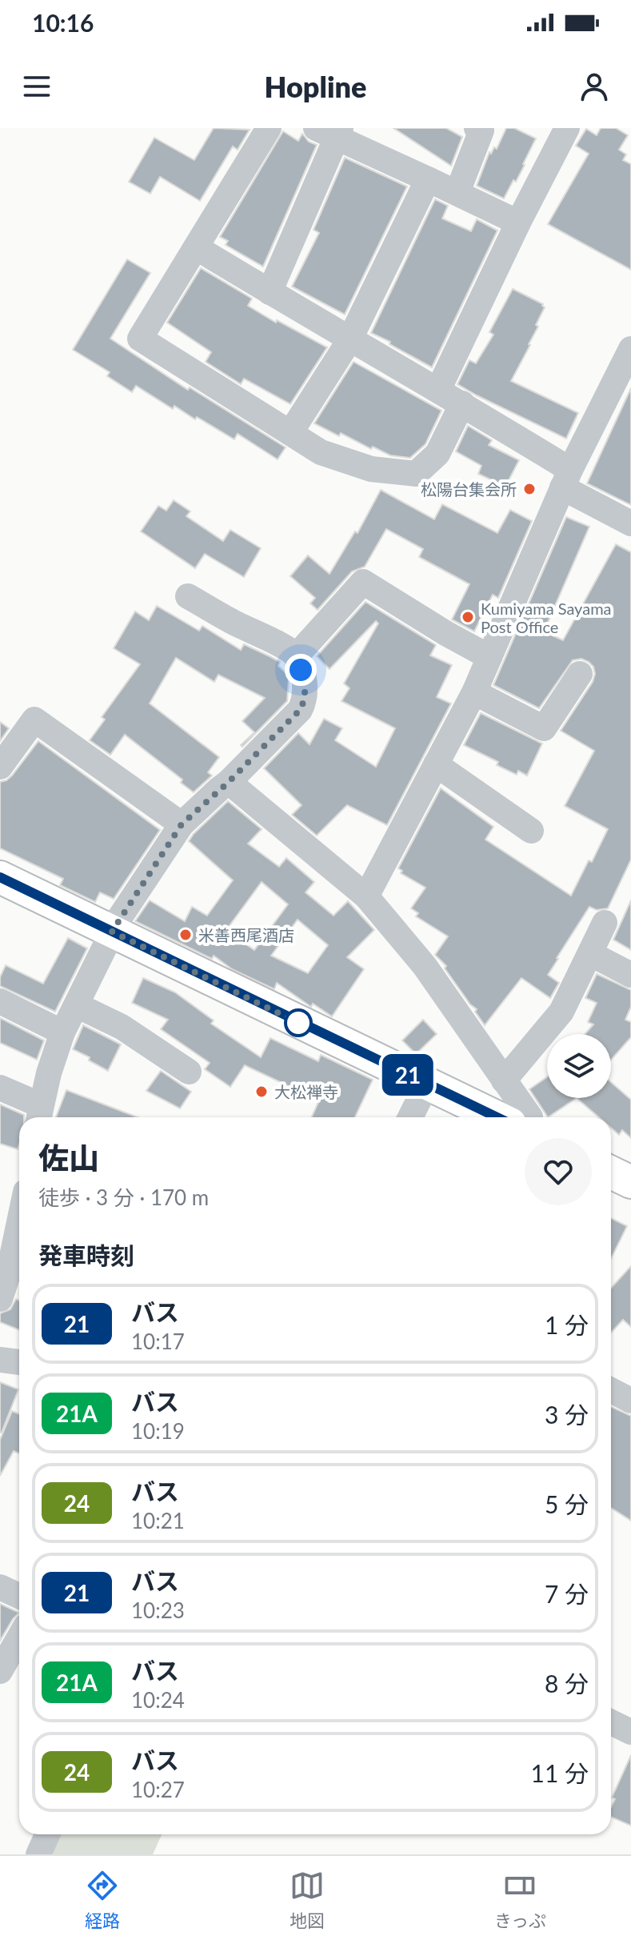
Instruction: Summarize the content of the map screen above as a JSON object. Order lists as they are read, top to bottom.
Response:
{
  "places": [
    "松陽台集会所",
    "Kumiyama Sayama Post Office",
    "米善西尾酒店",
    "大松禅寺"
  ],
  "lines": ["bus line 21"],
  "page": {
    "status": "10:16",
    "header": "Hopline",
    "on_map": "21",
    "heading": [
      ["佐山", "徒歩 · 3 分 · 170 m"],
      "発車時刻"
    ],
    "list": [
      {
        "mark": "21",
        "name": "バス",
        "note": "10:17",
        "value": "1 分"
      },
      {
        "mark": "21A",
        "name": "バス",
        "note": "10:19",
        "value": "3 分"
      },
      {
        "mark": "24",
        "name": "バス",
        "note": "10:21",
        "value": "5 分"
      },
      {
        "mark": "21",
        "name": "バス",
        "note": "10:23",
        "value": "7 分"
      },
      {
        "mark": "21A",
        "name": "バス",
        "note": "10:24",
        "value": "8 分"
      },
      {
        "mark": "24",
        "name": "バス",
        "note": "10:27",
        "value": "11 分"
      }
    ],
    "tabs": ["経路", "地図", "きっぷ"]
  }
}
